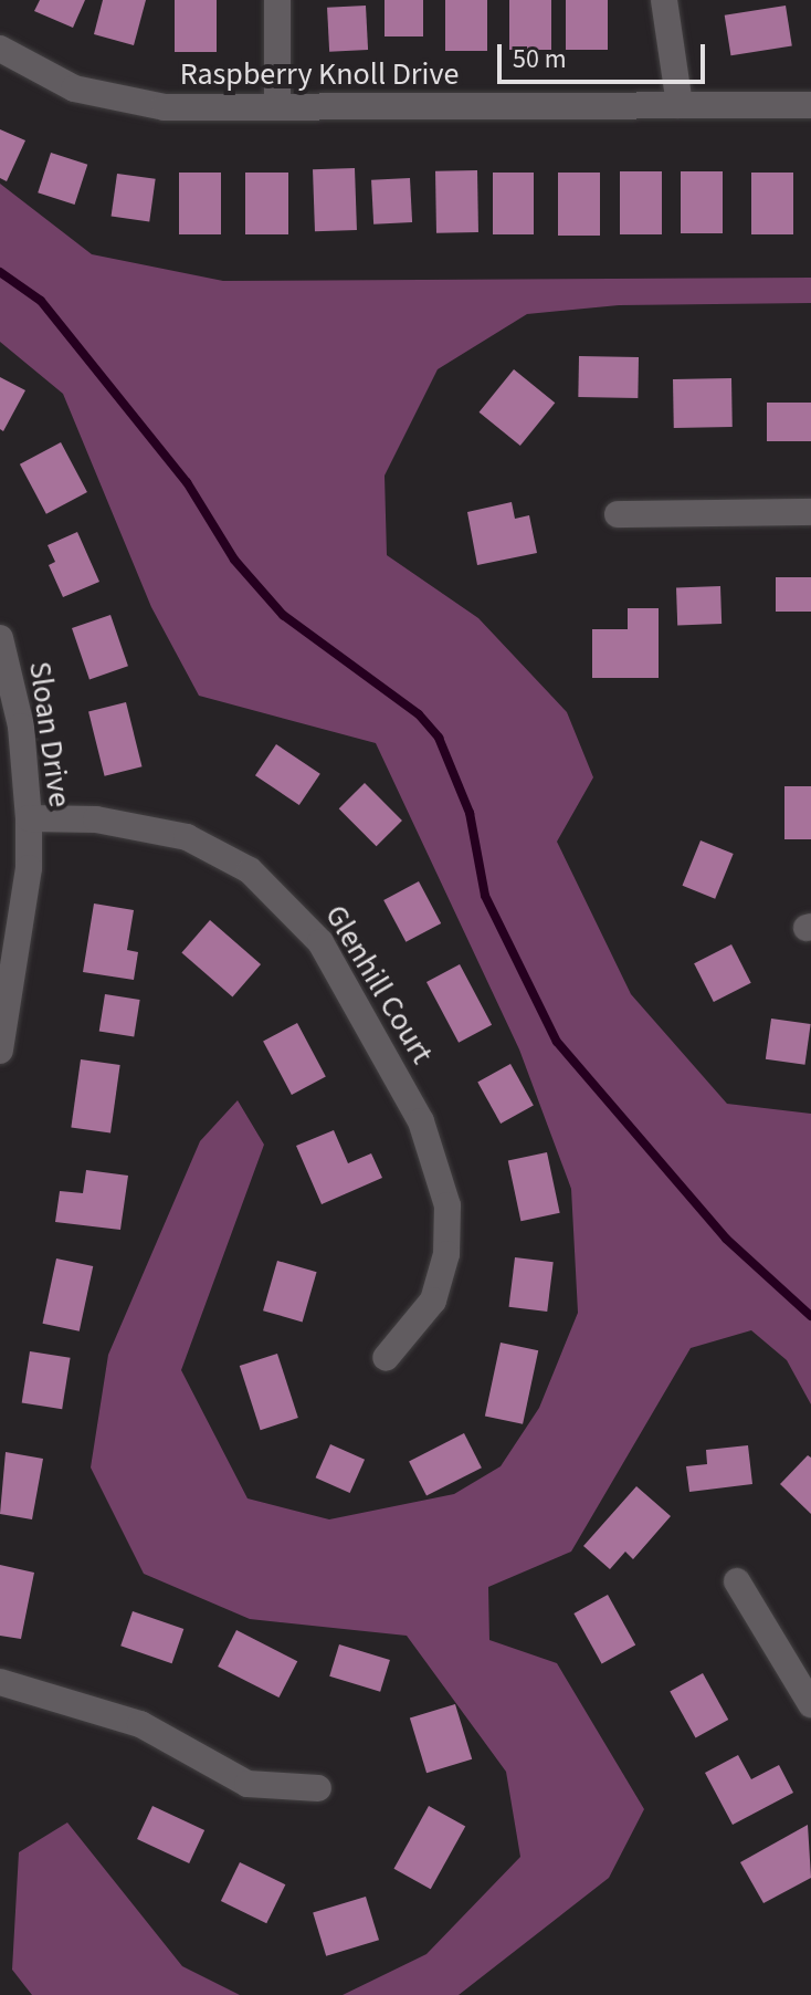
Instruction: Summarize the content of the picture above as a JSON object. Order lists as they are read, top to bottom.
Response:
{
  "streets": {
    "street": ["Raspberry Knoll Drive", "Sloan Drive", "Glenhill Court"]
  },
  "crossings": [
    ["Sloan Drive", "Glenhill Court"]
  ],
  "scale_bar": "50 m"
}
